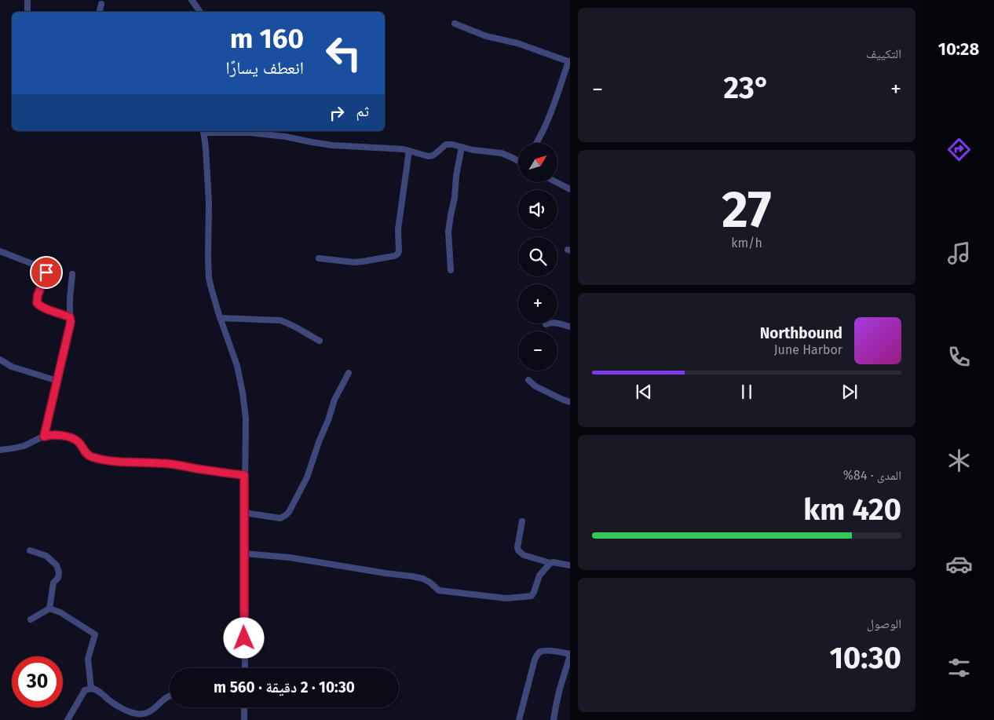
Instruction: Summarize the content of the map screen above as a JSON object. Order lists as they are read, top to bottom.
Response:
{
  "north": "top right",
  "page": {
    "tabs": "10:28",
    "tile": [
      "التكييف",
      ["27", "km/h"],
      ["المدى · 84%", "420 km"],
      ["الوصول", "10:30"]
    ],
    "turn": ["160 m", "انعطف يسارًا"],
    "heat": ["−", "23°", "+"],
    "then": "ثم",
    "map_buttons": ["+", "−"],
    "song": ["Northbound", "June Harbor"],
    "limit": "30",
    "trip": "10:30 · 2 دقيقة · 560 m"
  }
}
